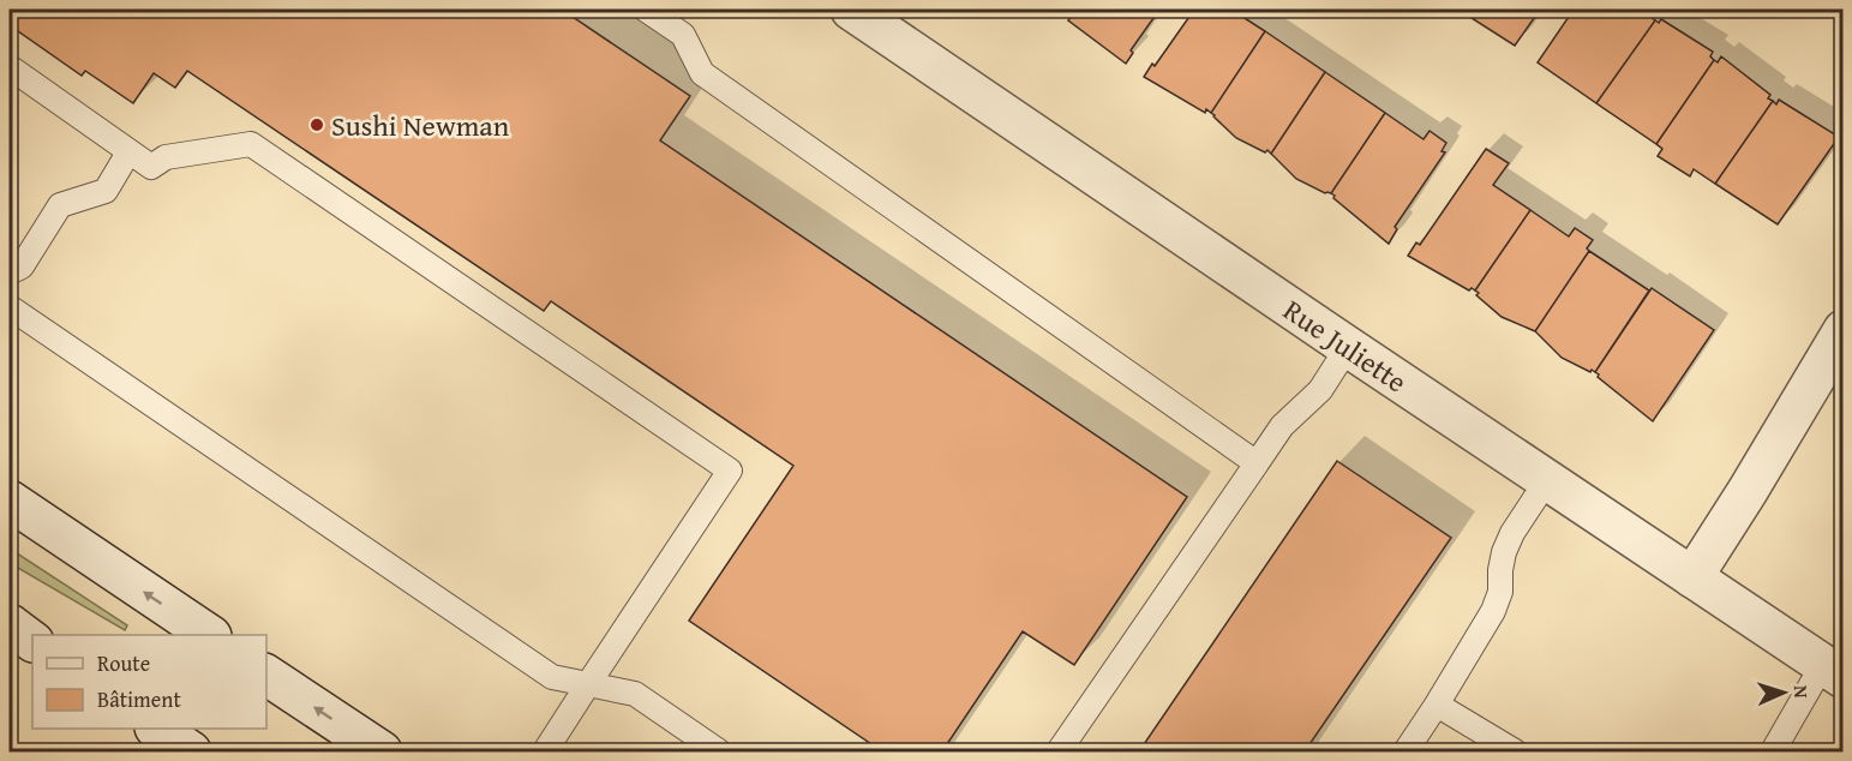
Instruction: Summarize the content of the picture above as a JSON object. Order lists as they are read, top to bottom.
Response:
{
  "streets": {
    "street": ["Rue Juliette"]
  },
  "places": ["Sushi Newman"],
  "legend": ["Route", "Bâtiment"],
  "north": "right"
}
